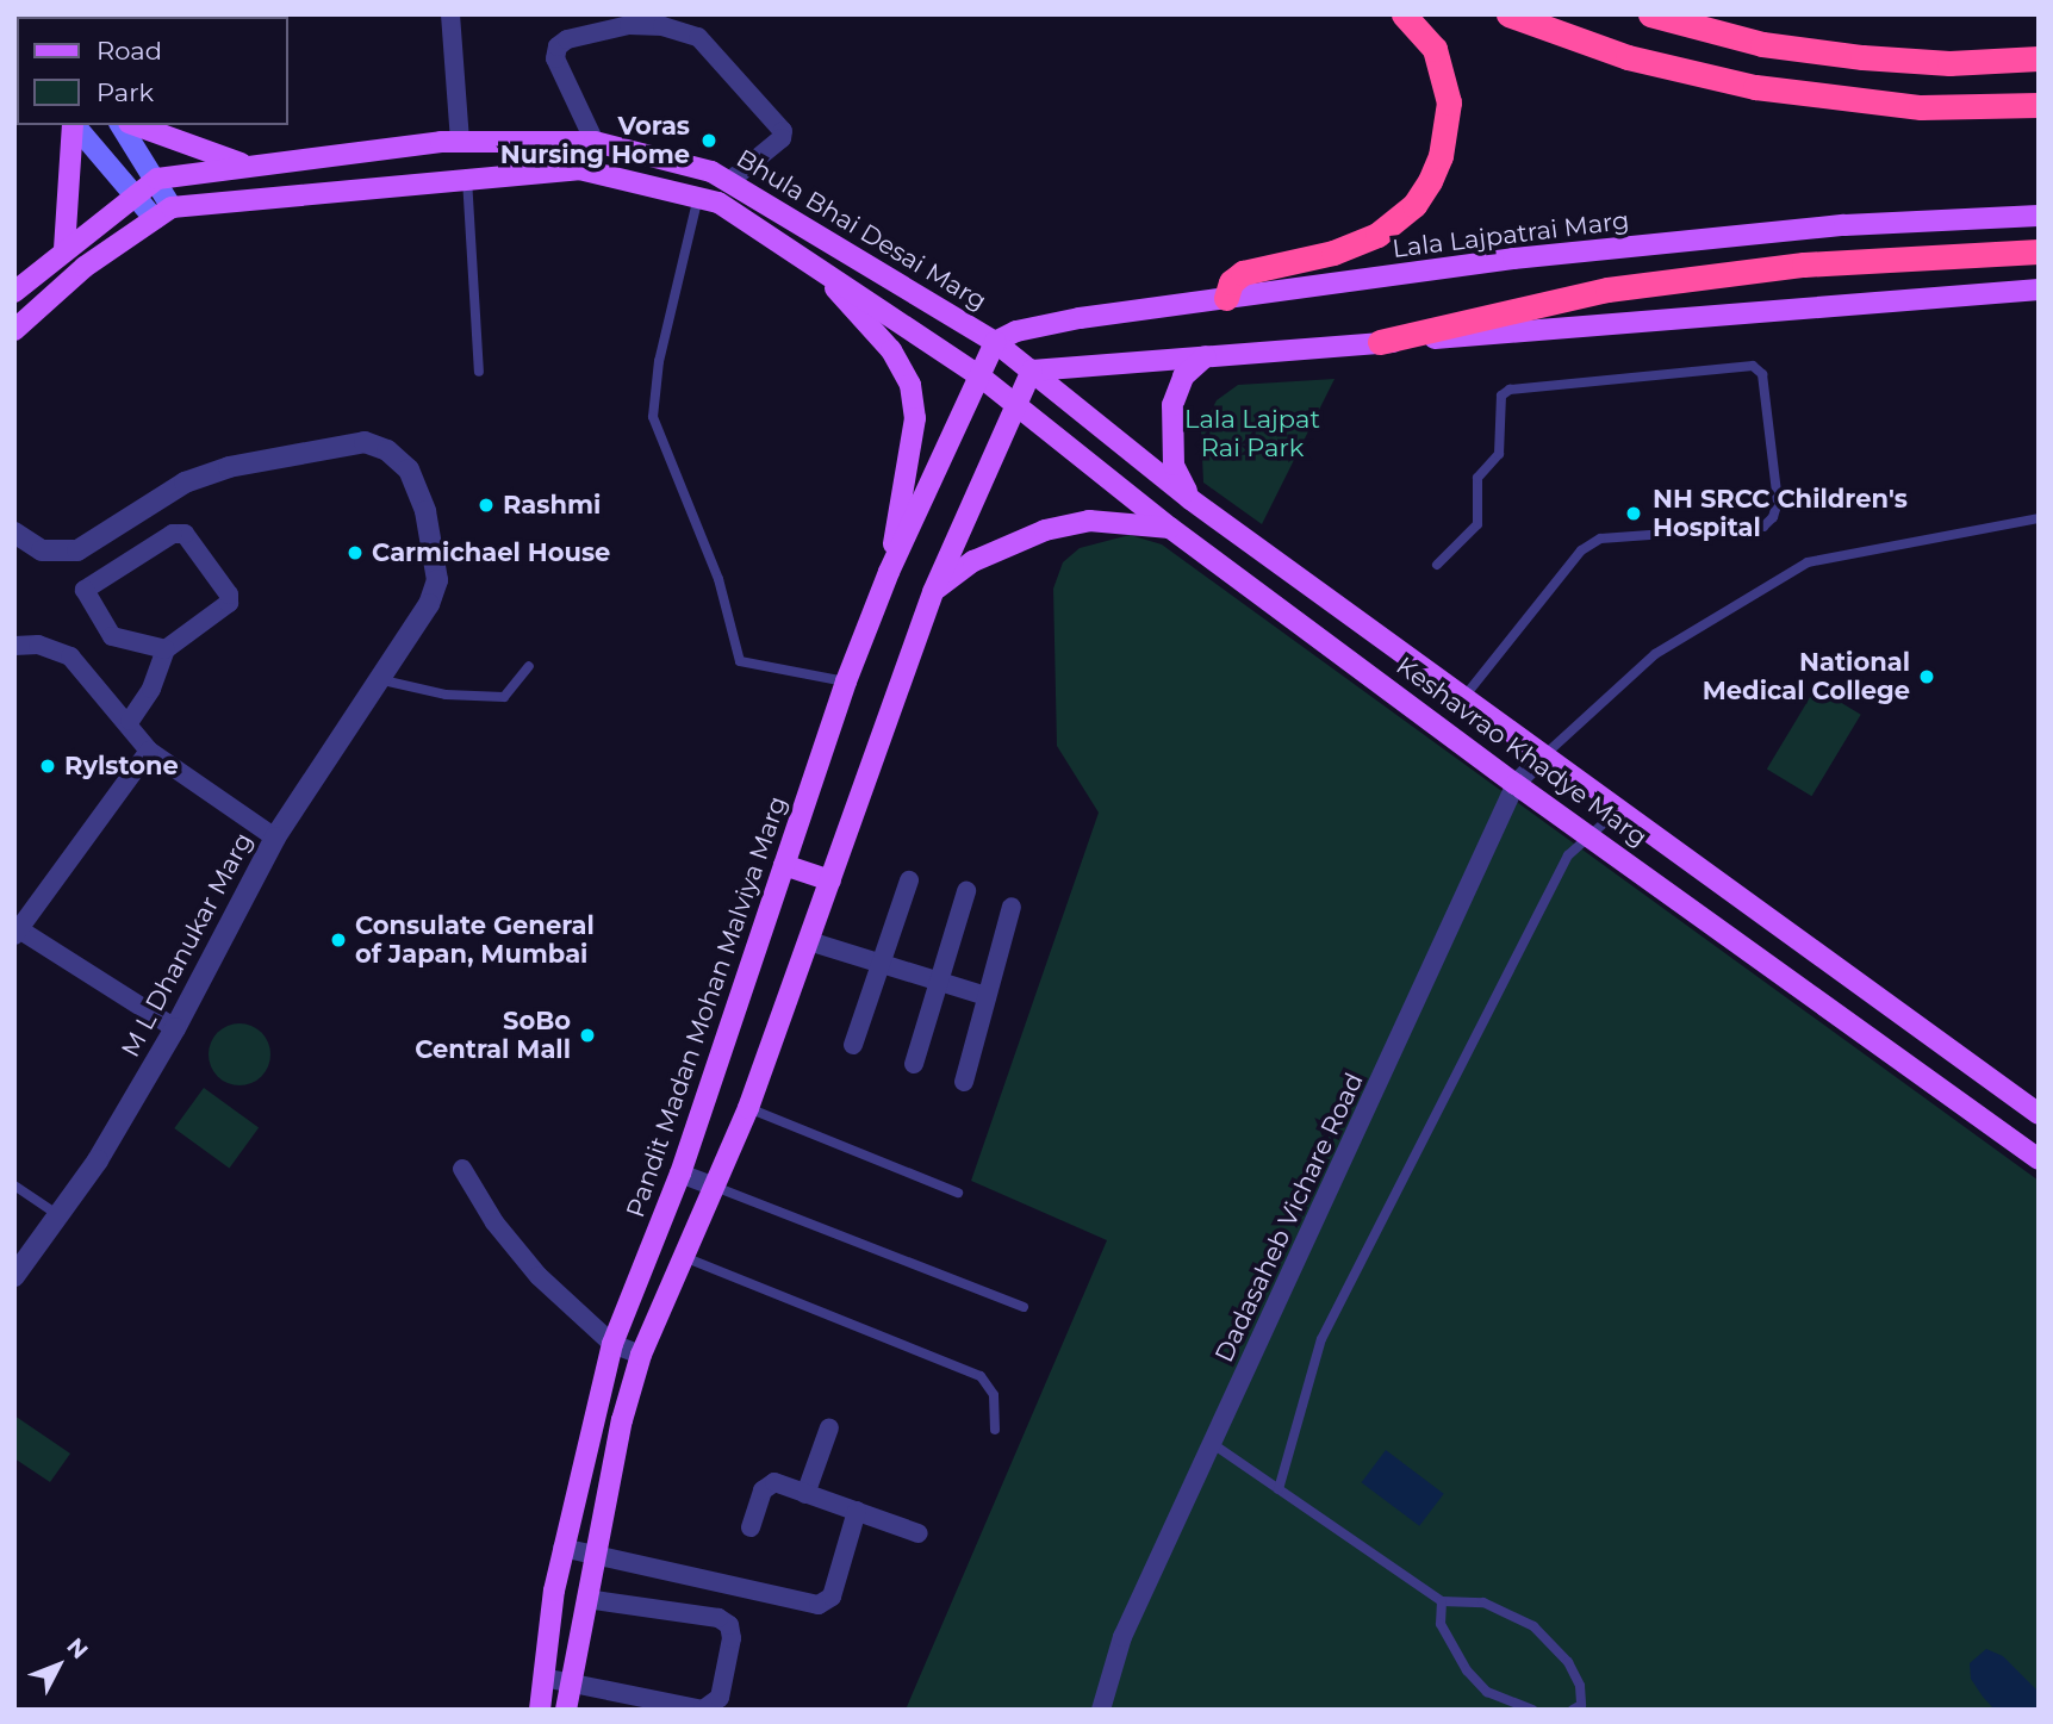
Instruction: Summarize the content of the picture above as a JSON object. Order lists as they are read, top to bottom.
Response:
{
  "streets": {
    "main road": [
      "Bhula Bhai Desai Marg",
      "Lala Lajpatrai Marg",
      "Keshavrao Khadye Marg",
      "Pandit Madan Mohan Malviya Marg"
    ],
    "street": ["M L Dhanukar Marg", "Dadasaheb Vichare Road"]
  },
  "crossings": [
    ["Bhula Bhai Desai Marg", "Lala Lajpatrai Marg"],
    ["Bhula Bhai Desai Marg", "Keshavrao Khadye Marg"],
    ["Bhula Bhai Desai Marg", "Pandit Madan Mohan Malviya Marg"],
    ["Lala Lajpatrai Marg", "Pandit Madan Mohan Malviya Marg"],
    ["Keshavrao Khadye Marg", "Pandit Madan Mohan Malviya Marg"],
    ["Keshavrao Khadye Marg", "Dadasaheb Vichare Road"]
  ],
  "parks": ["Lala Lajpat Rai Park"],
  "places": [
    "Voras Nursing Home",
    "Rashmi",
    "NH SRCC Children's Hospital",
    "Carmichael House",
    "National Medical College",
    "Rylstone",
    "Consulate General of Japan, Mumbai",
    "SoBo Central Mall"
  ],
  "legend": ["Road", "Park"],
  "north": "top right"
}
